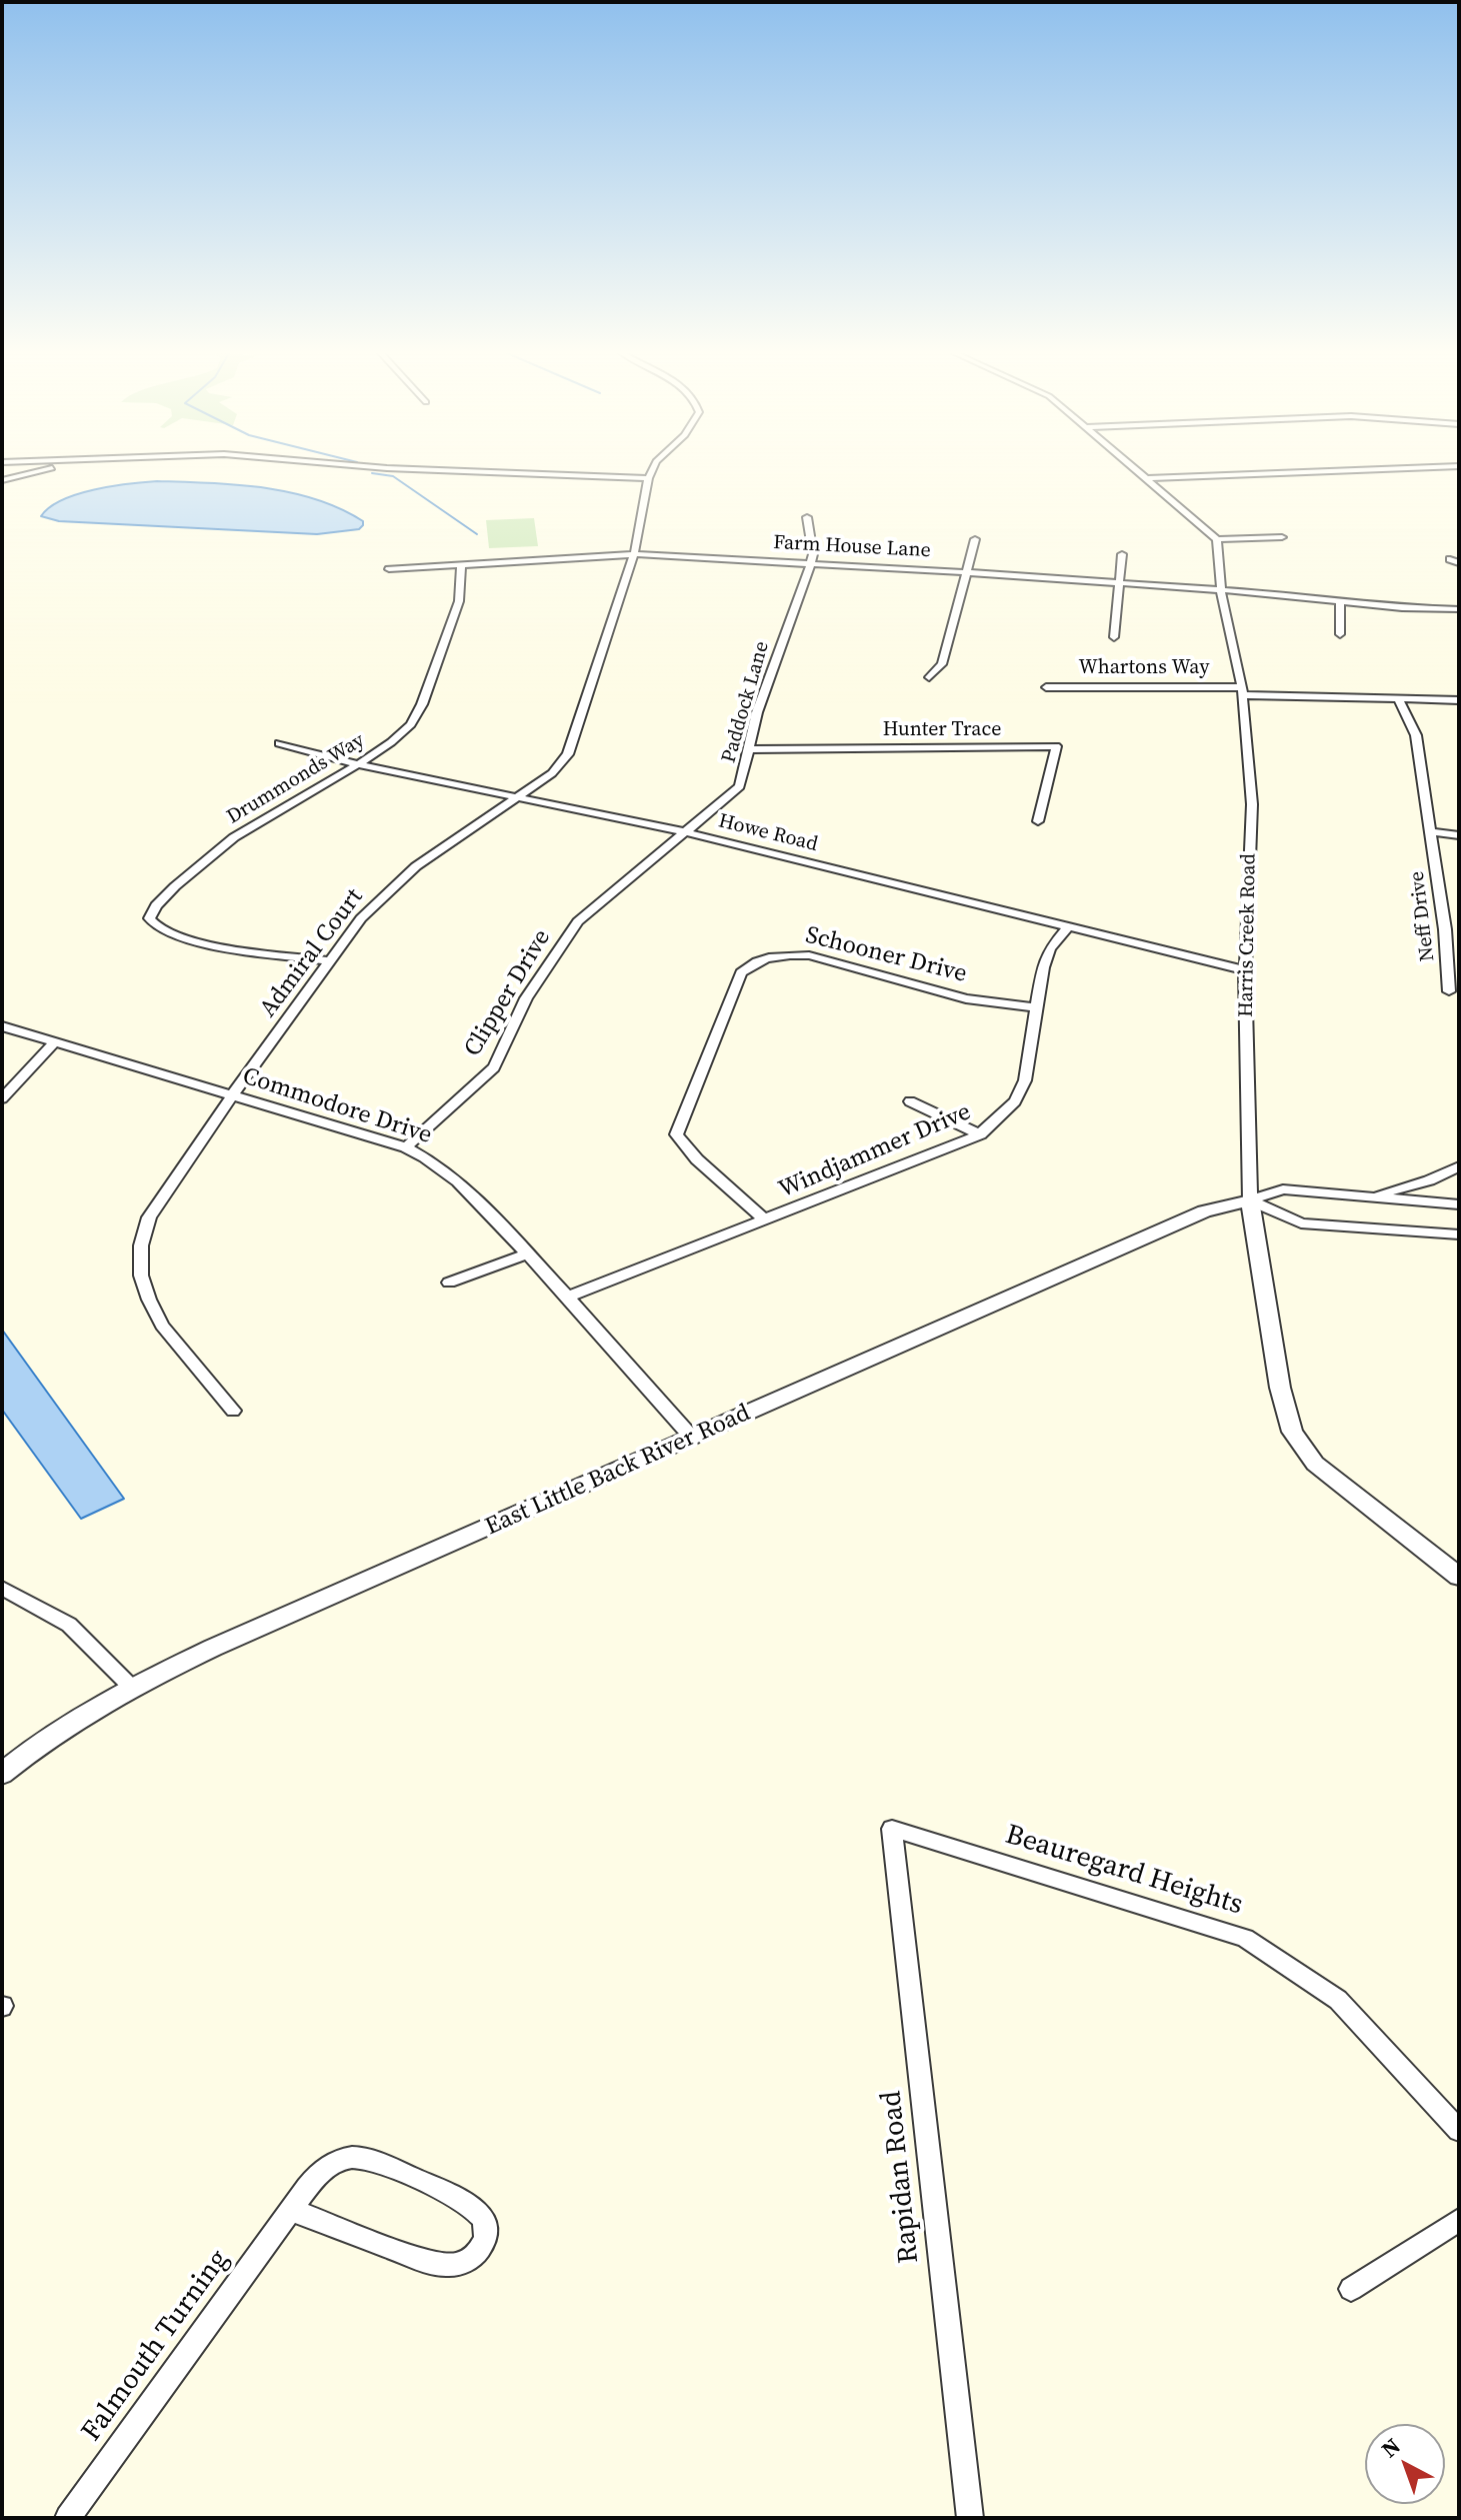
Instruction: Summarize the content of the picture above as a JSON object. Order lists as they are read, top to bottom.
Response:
{
  "streets": {
    "street": [
      "Farm House Lane",
      "Whartons Way",
      "Paddock Lane",
      "Hunter Trace",
      "Drummonds Way",
      "Howe Road",
      "Neff Drive",
      "Harris Creek Road",
      "Admiral Court",
      "Schooner Drive",
      "Clipper Drive",
      "Commodore Drive",
      "Windjammer Drive",
      "East Little Back River Road",
      "Beauregard Heights",
      "Rapidan Road",
      "Falmouth Turning"
    ]
  },
  "crossings": [
    ["Farm House Lane", "Paddock Lane"],
    ["Farm House Lane", "Drummonds Way"],
    ["Farm House Lane", "Harris Creek Road"],
    ["Farm House Lane", "Admiral Court"],
    ["Whartons Way", "Neff Drive"],
    ["Whartons Way", "Harris Creek Road"],
    ["Paddock Lane", "Hunter Trace"],
    ["Paddock Lane", "Howe Road"],
    ["Paddock Lane", "Clipper Drive"],
    ["Drummonds Way", "Howe Road"],
    ["Drummonds Way", "Admiral Court"],
    ["Howe Road", "Harris Creek Road"],
    ["Howe Road", "Admiral Court"],
    ["Howe Road", "Clipper Drive"],
    ["Howe Road", "Windjammer Drive"],
    ["Harris Creek Road", "East Little Back River Road"],
    ["Admiral Court", "Commodore Drive"],
    ["Schooner Drive", "Windjammer Drive"],
    ["Clipper Drive", "Commodore Drive"],
    ["Commodore Drive", "Windjammer Drive"],
    ["Commodore Drive", "East Little Back River Road"],
    ["Beauregard Heights", "Rapidan Road"]
  ],
  "north": "top left"
}
